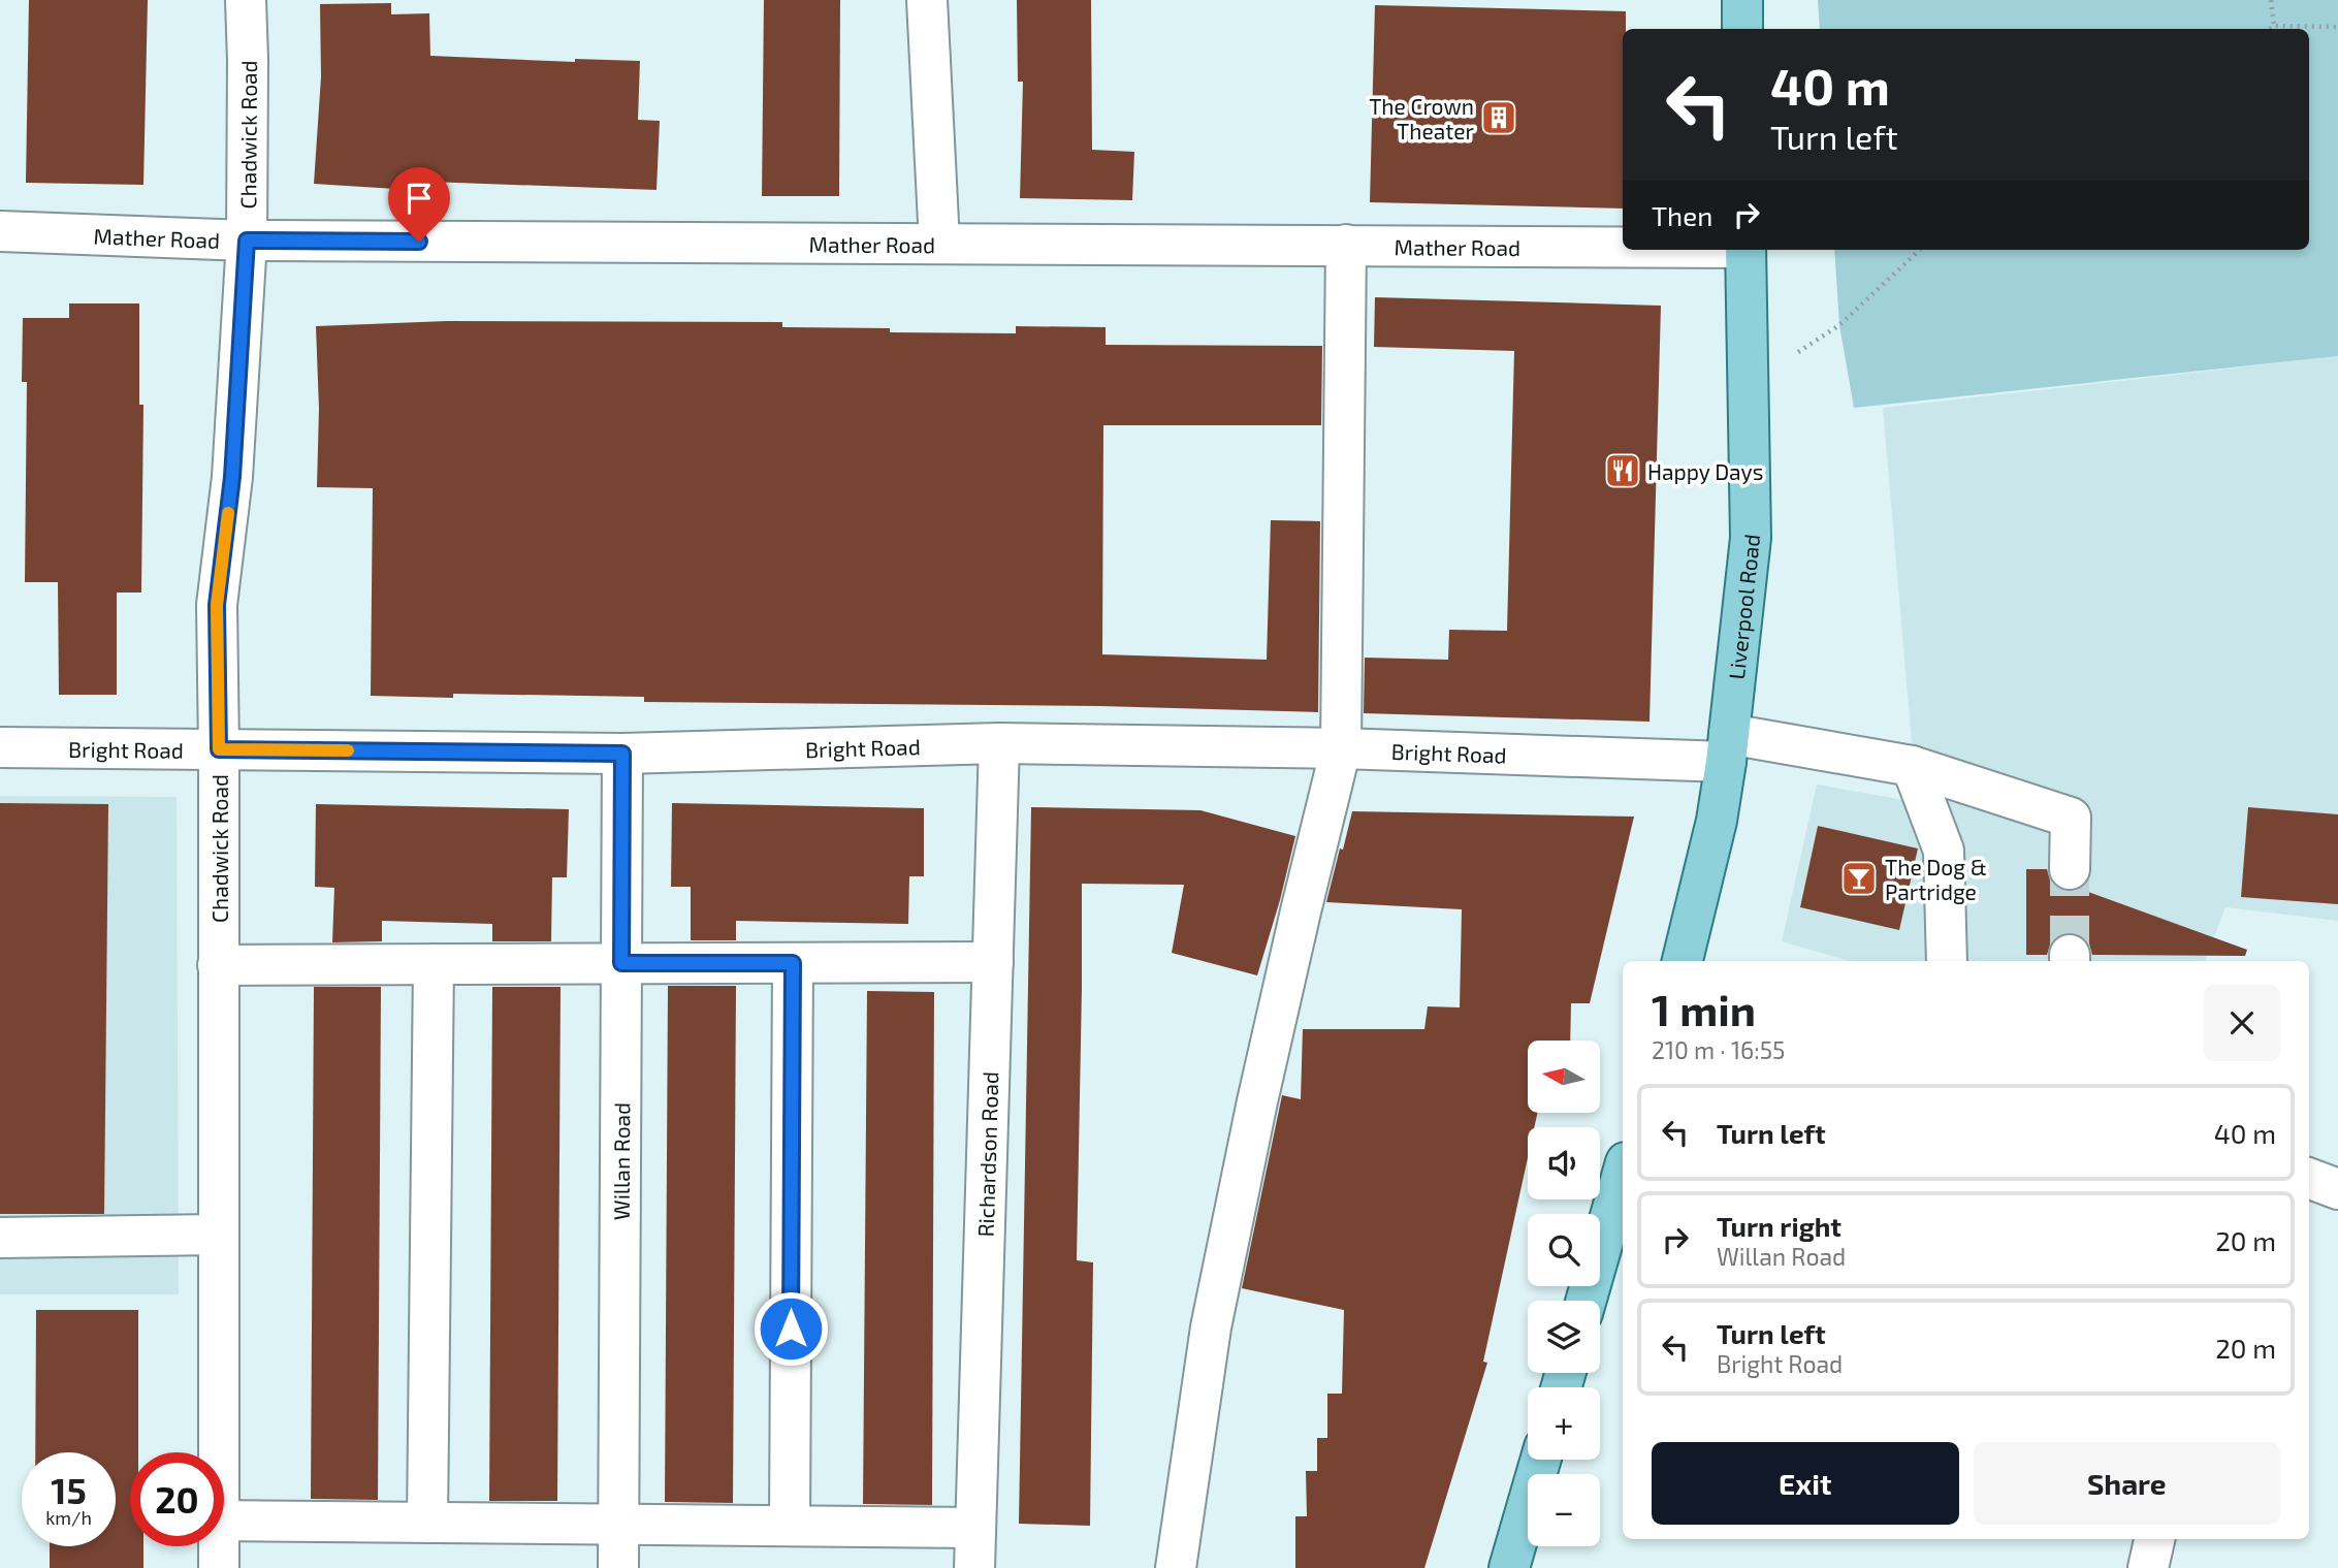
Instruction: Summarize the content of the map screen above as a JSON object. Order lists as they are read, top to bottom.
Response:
{
  "streets": {
    "main road": ["Liverpool Road"],
    "street": [
      "Chadwick Road",
      "Mather Road",
      "Bright Road",
      "Richardson Road",
      "Willan Road"
    ]
  },
  "crossings": [
    ["Chadwick Road", "Mather Road"],
    ["Chadwick Road", "Bright Road"],
    ["Liverpool Road", "Bright Road"],
    ["Bright Road", "Richardson Road"],
    ["Bright Road", "Willan Road"]
  ],
  "places": {
    "building": ["The Crown Theater"],
    "restaurant": ["Happy Days"],
    "bar": ["The Dog & Partridge"]
  },
  "north": "left",
  "page": {
    "turn": ["40 m", "Turn left"],
    "then": "Then",
    "heading": ["1 min", "210 m · 16:55"],
    "map_buttons": ["+", "−"],
    "list": [
      {
        "name": "Turn left",
        "value": "40 m"
      },
      {
        "name": "Turn right",
        "note": "Willan Road",
        "value": "20 m"
      },
      {
        "name": "Turn left",
        "note": "Bright Road",
        "value": "20 m"
      }
    ],
    "buttons": ["Exit", "Share"],
    "speed": "15 km/h",
    "limit": "20"
  }
}
